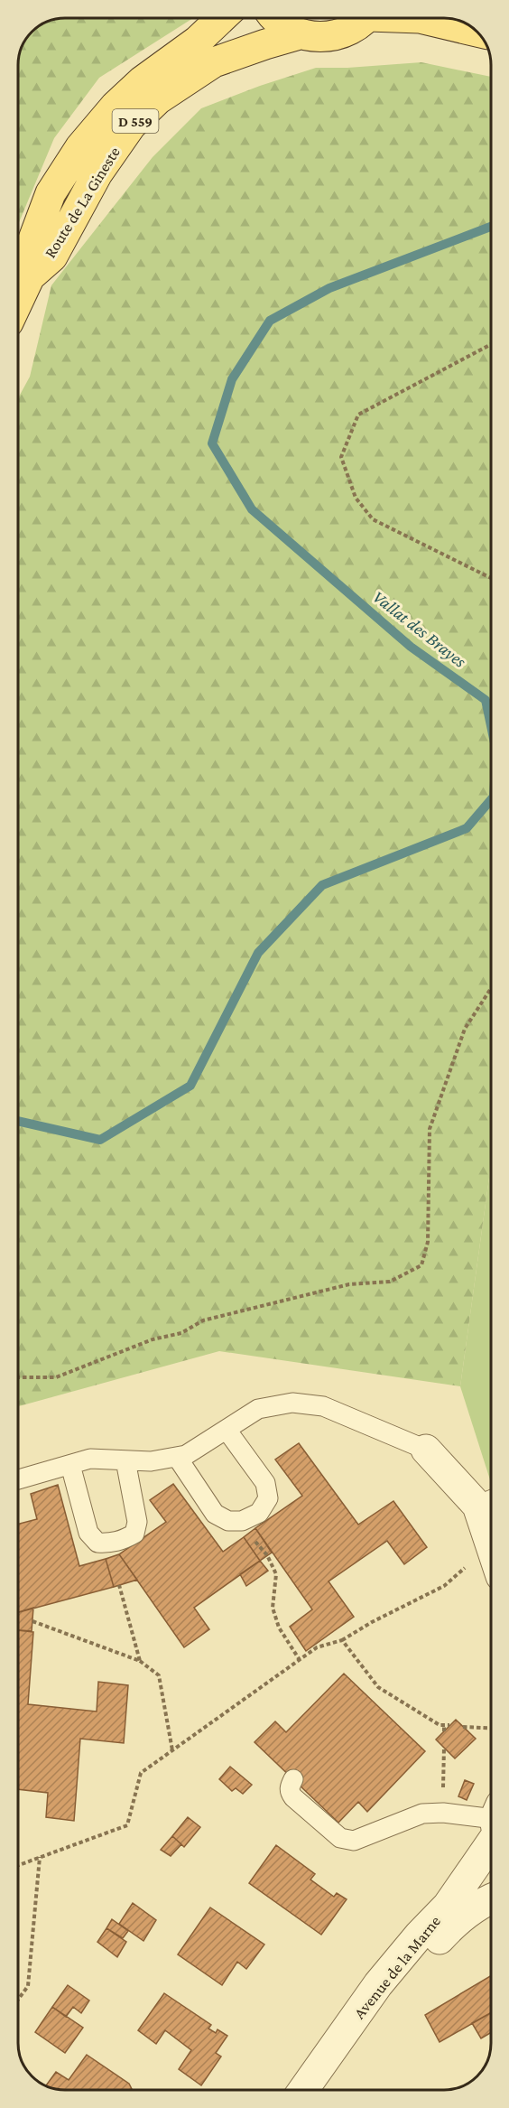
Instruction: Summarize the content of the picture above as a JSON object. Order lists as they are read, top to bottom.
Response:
{
  "streets": {
    "main road": ["D 559", "Route de La Gineste"],
    "street": ["Avenue de la Marne"]
  },
  "water": ["Vallat des Brayes"]
}
